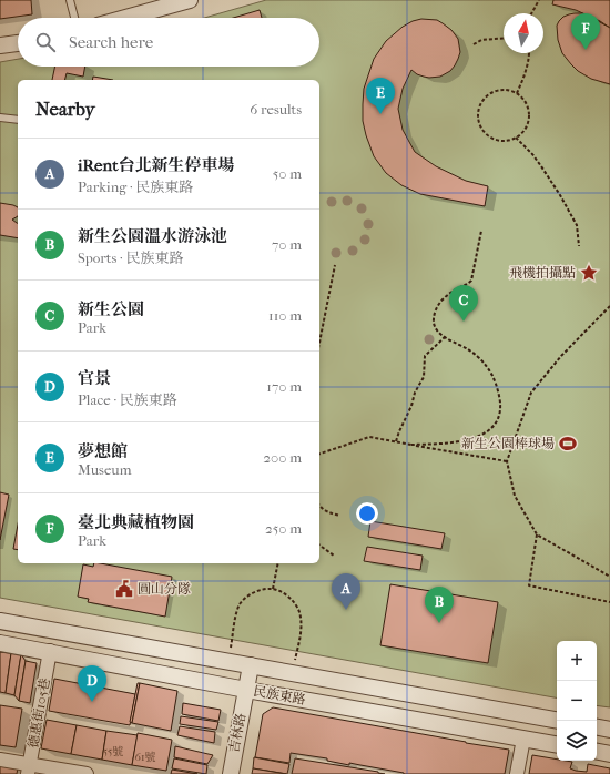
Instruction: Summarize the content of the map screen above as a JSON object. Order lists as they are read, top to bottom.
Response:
{
  "streets": {
    "street": ["民族東路", "德惠街105巷", "吉林路"]
  },
  "crossings": [
    ["民族東路", "德惠街105巷"],
    ["民族東路", "吉林路"]
  ],
  "places": {
    "place": ["飛機拍攝點"],
    "sports": ["新生公園棒球場"],
    "public building": ["圓山分隊"]
  },
  "house_numbers": ["55號", "61號"],
  "north": "top",
  "page": {
    "pins": [
      "F",
      "E",
      "C",
      "A",
      "B",
      "D"
    ],
    "search": "Search here",
    "heading": ["Nearby", "6 results"],
    "list": [
      {
        "mark": "A",
        "name": "iRent台北新生停車場",
        "note": "Parking · 民族東路",
        "value": "50 m"
      },
      {
        "mark": "B",
        "name": "新生公園溫水游泳池",
        "note": "Sports · 民族東路",
        "value": "70 m"
      },
      {
        "mark": "C",
        "name": "新生公園",
        "note": "Park",
        "value": "110 m"
      },
      {
        "mark": "D",
        "name": "官景",
        "note": "Place · 民族東路",
        "value": "170 m"
      },
      {
        "mark": "E",
        "name": "夢想館",
        "note": "Museum",
        "value": "200 m"
      },
      {
        "mark": "F",
        "name": "臺北典藏植物園",
        "note": "Park",
        "value": "250 m"
      }
    ],
    "map_buttons": ["+", "−"]
  }
}
